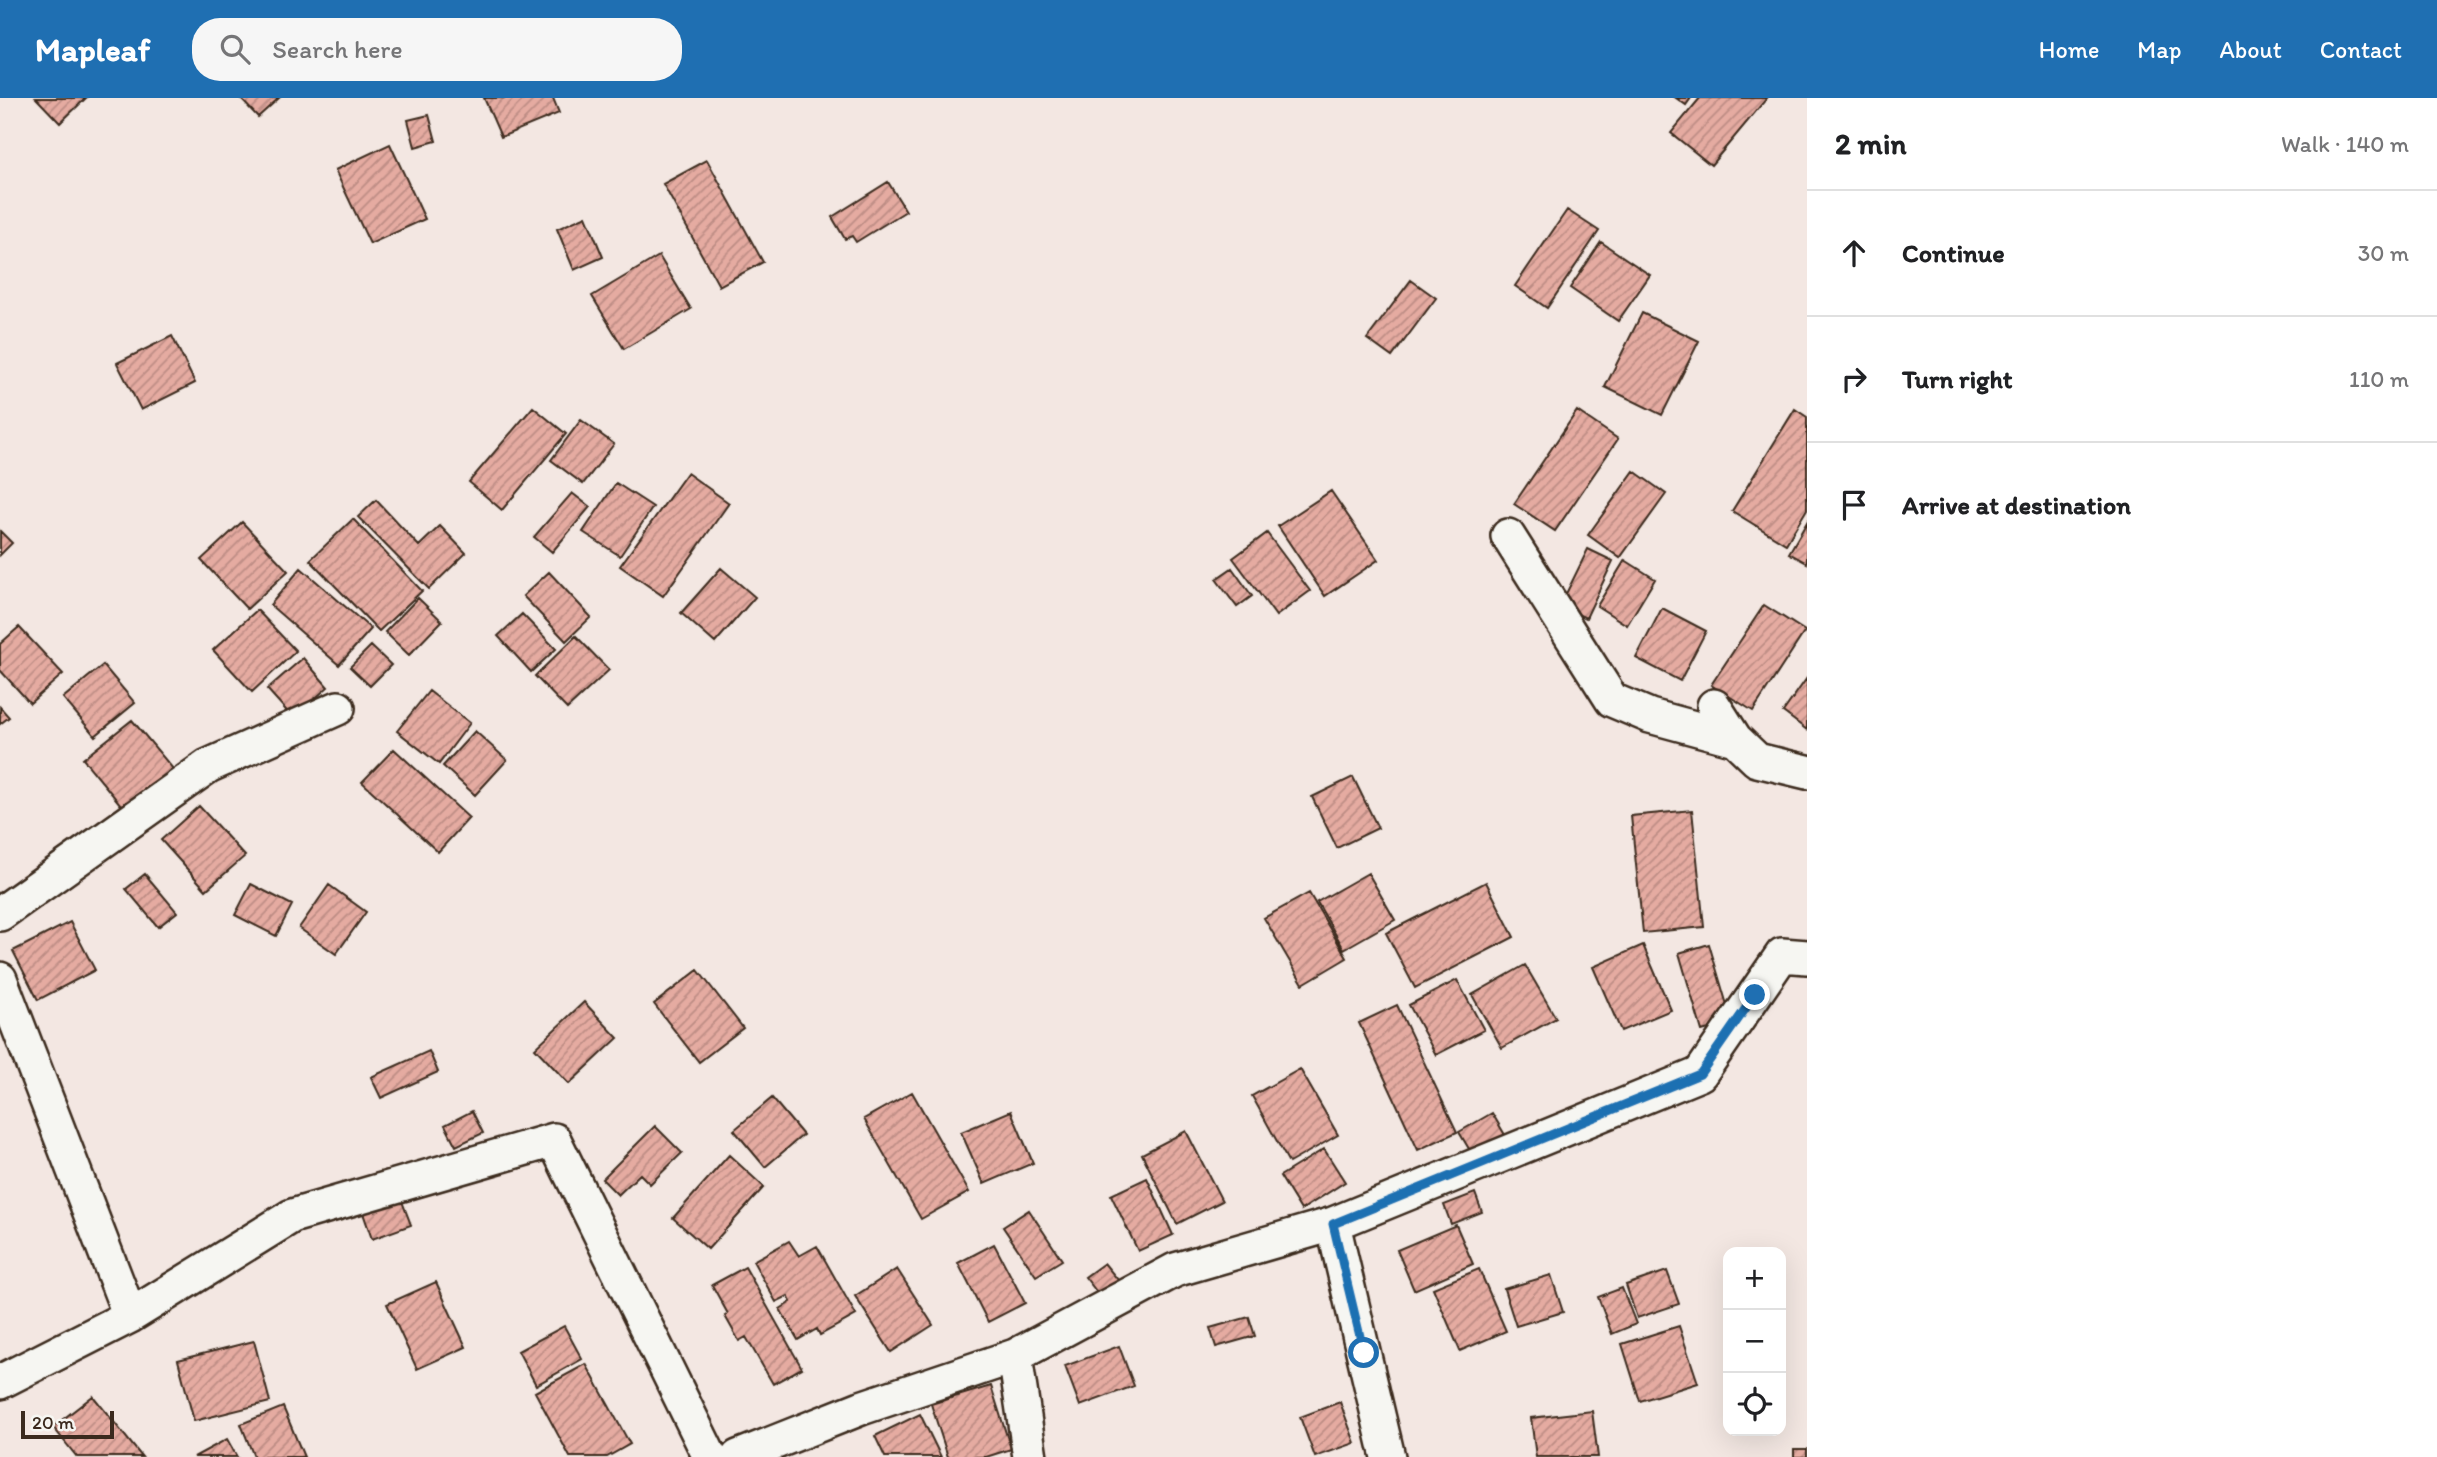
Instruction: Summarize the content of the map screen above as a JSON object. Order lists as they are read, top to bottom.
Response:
{
  "scale_bar": "20 m",
  "page": {
    "header": "Mapleaf",
    "search": "Search here",
    "nav": [
      "Home",
      "Map",
      "About",
      "Contact"
    ],
    "heading": ["2 min", "Walk · 140 m"],
    "list": [
      ["Continue", "30 m"],
      ["Turn right", "110 m"],
      "Arrive at destination"
    ],
    "map_buttons": ["+", "−"],
    "scale": "20 m"
  }
}
